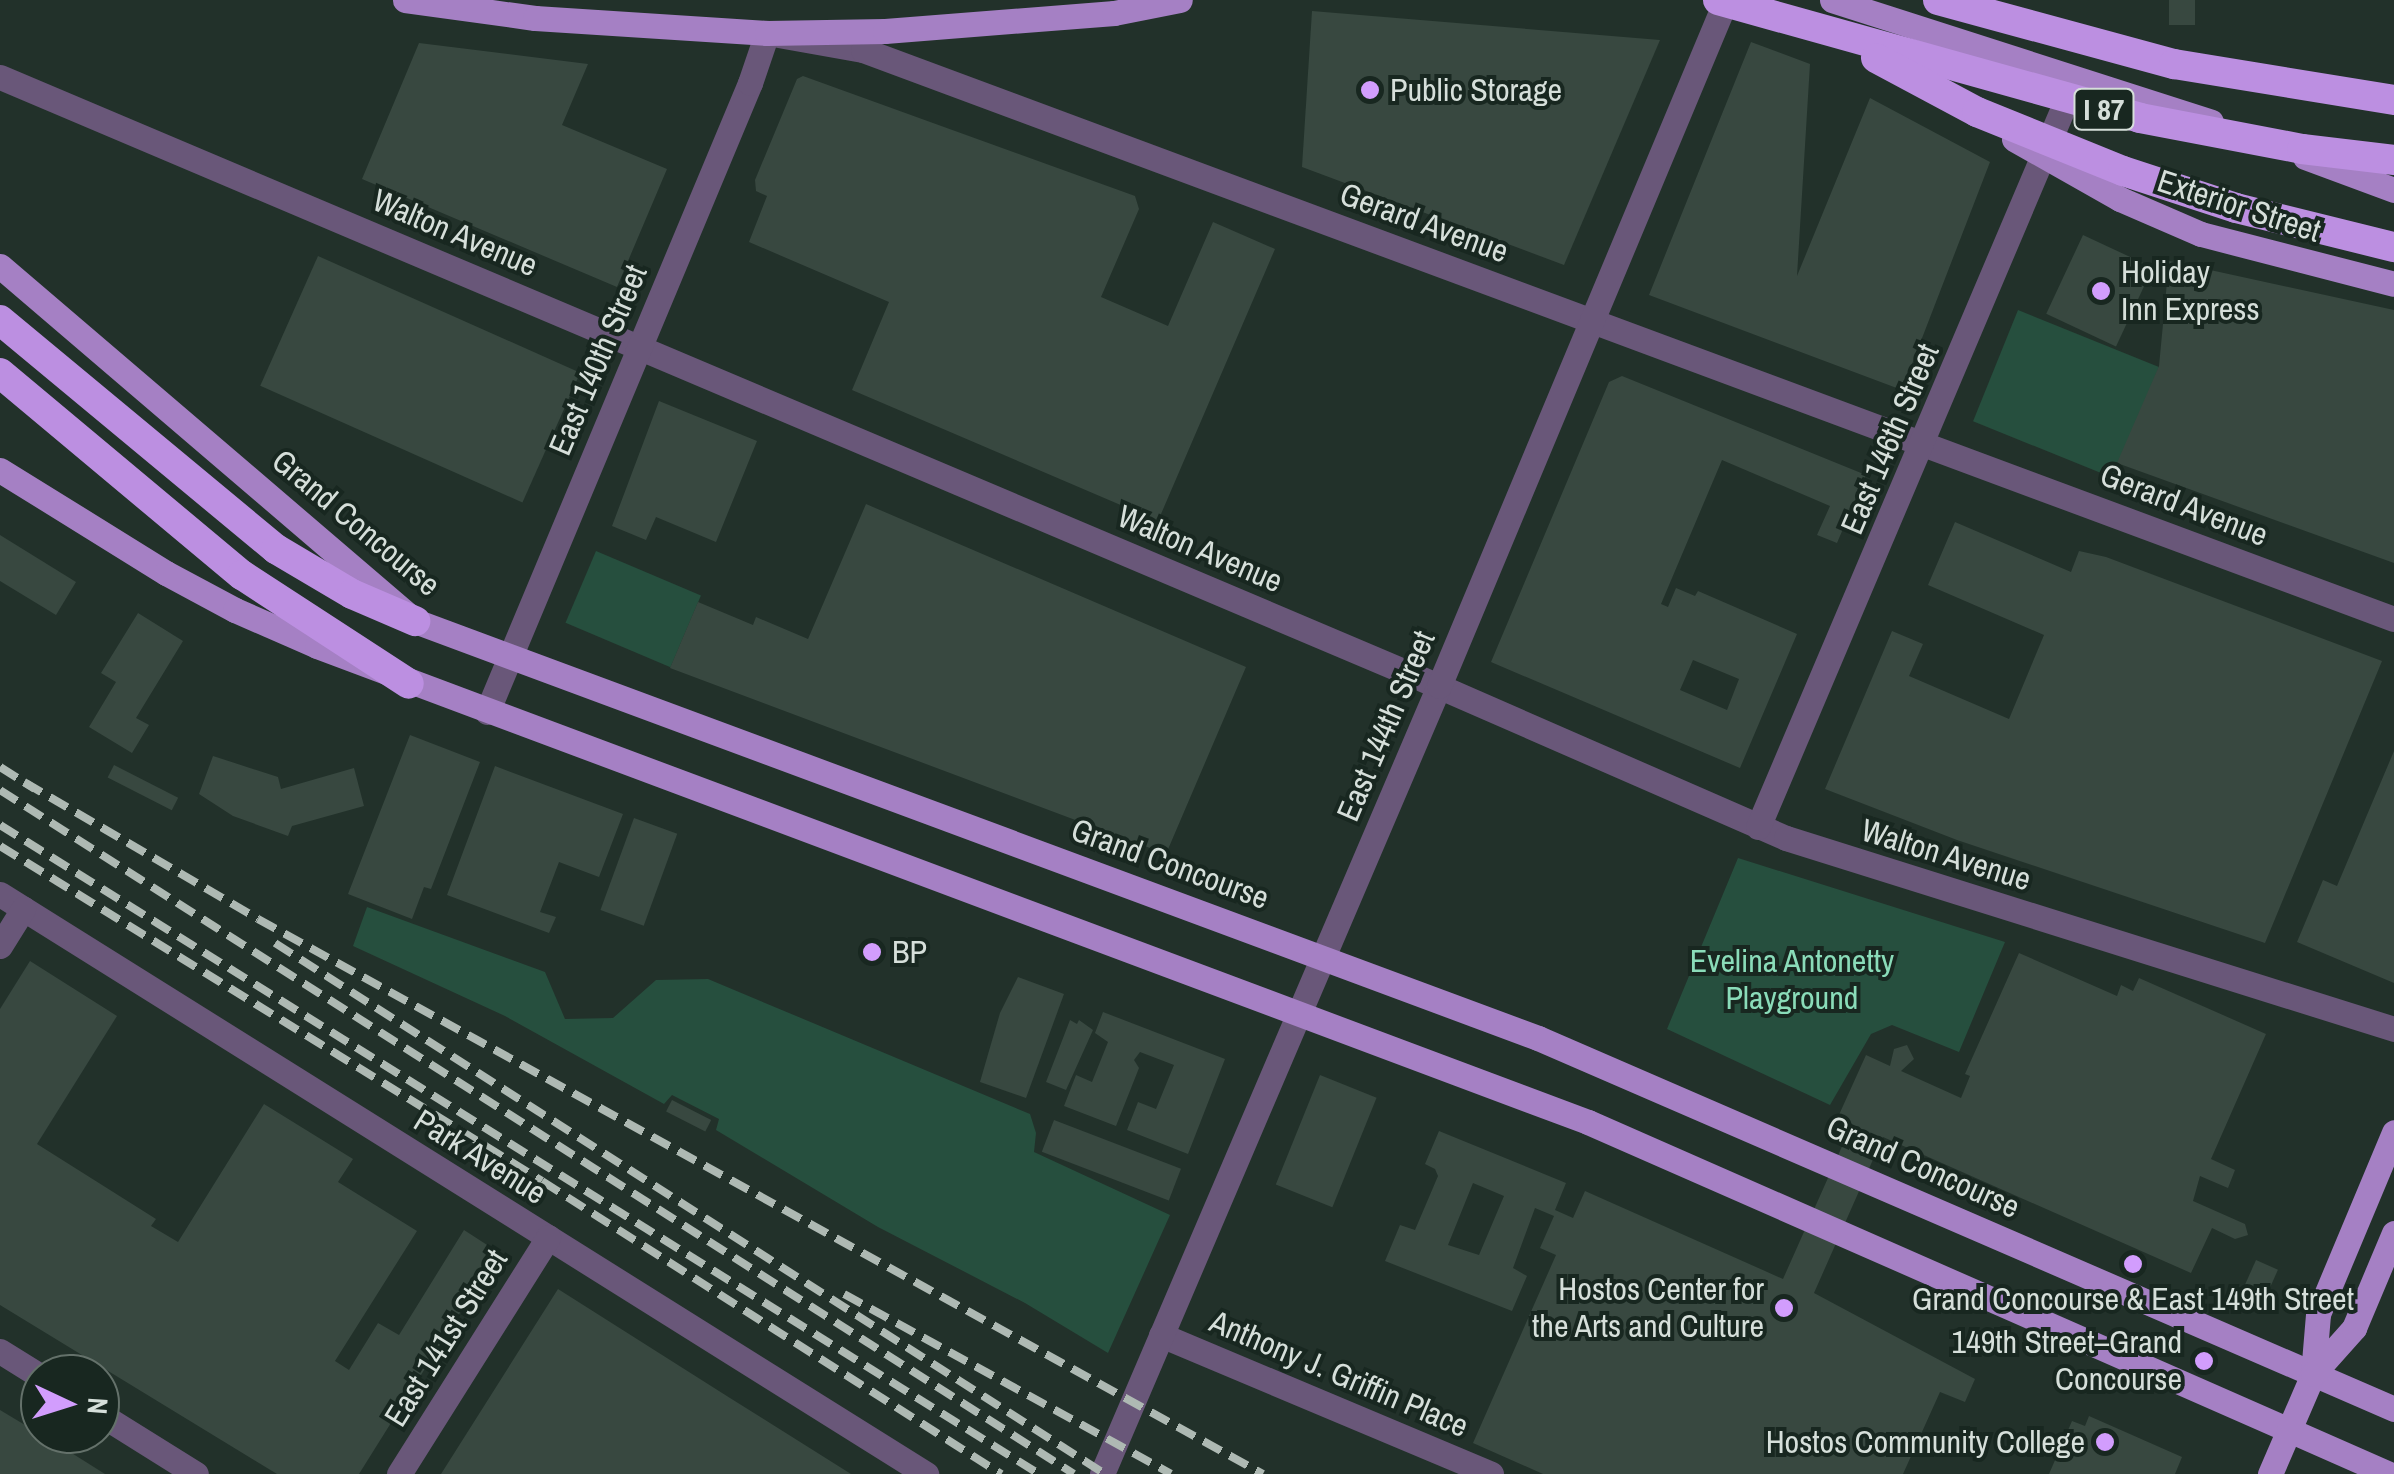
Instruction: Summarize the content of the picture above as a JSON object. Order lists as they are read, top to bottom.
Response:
{
  "streets": {
    "highway": ["I 87"],
    "main road": ["Exterior Street", "Gerard Avenue", "Grand Concourse"],
    "street": [
      "Walton Avenue",
      "East 140th Street",
      "East 146th Street",
      "East 144th Street",
      "Park Avenue",
      "East 141st Street",
      "Anthony J. Griffin Place"
    ]
  },
  "crossings": [
    ["I 87", "Exterior Street"],
    ["Exterior Street", "East 146th Street"],
    ["Gerard Avenue", "East 140th Street"],
    ["Gerard Avenue", "East 146th Street"],
    ["Gerard Avenue", "East 144th Street"],
    ["Walton Avenue", "East 140th Street"],
    ["Walton Avenue", "East 146th Street"],
    ["Walton Avenue", "East 144th Street"],
    ["East 140th Street", "Grand Concourse"],
    ["Grand Concourse", "East 144th Street"],
    ["East 144th Street", "Anthony J. Griffin Place"],
    ["Park Avenue", "East 141st Street"]
  ],
  "parks": ["Evelina Antonetty Playground"],
  "places": [
    "Public Storage",
    "Holiday Inn Express",
    "BP",
    "Grand Concourse & East 149th Street",
    "Hostos Center for the Arts and Culture",
    "149th Street–Grand Concourse",
    "Hostos Community College"
  ],
  "north": "right"
}
